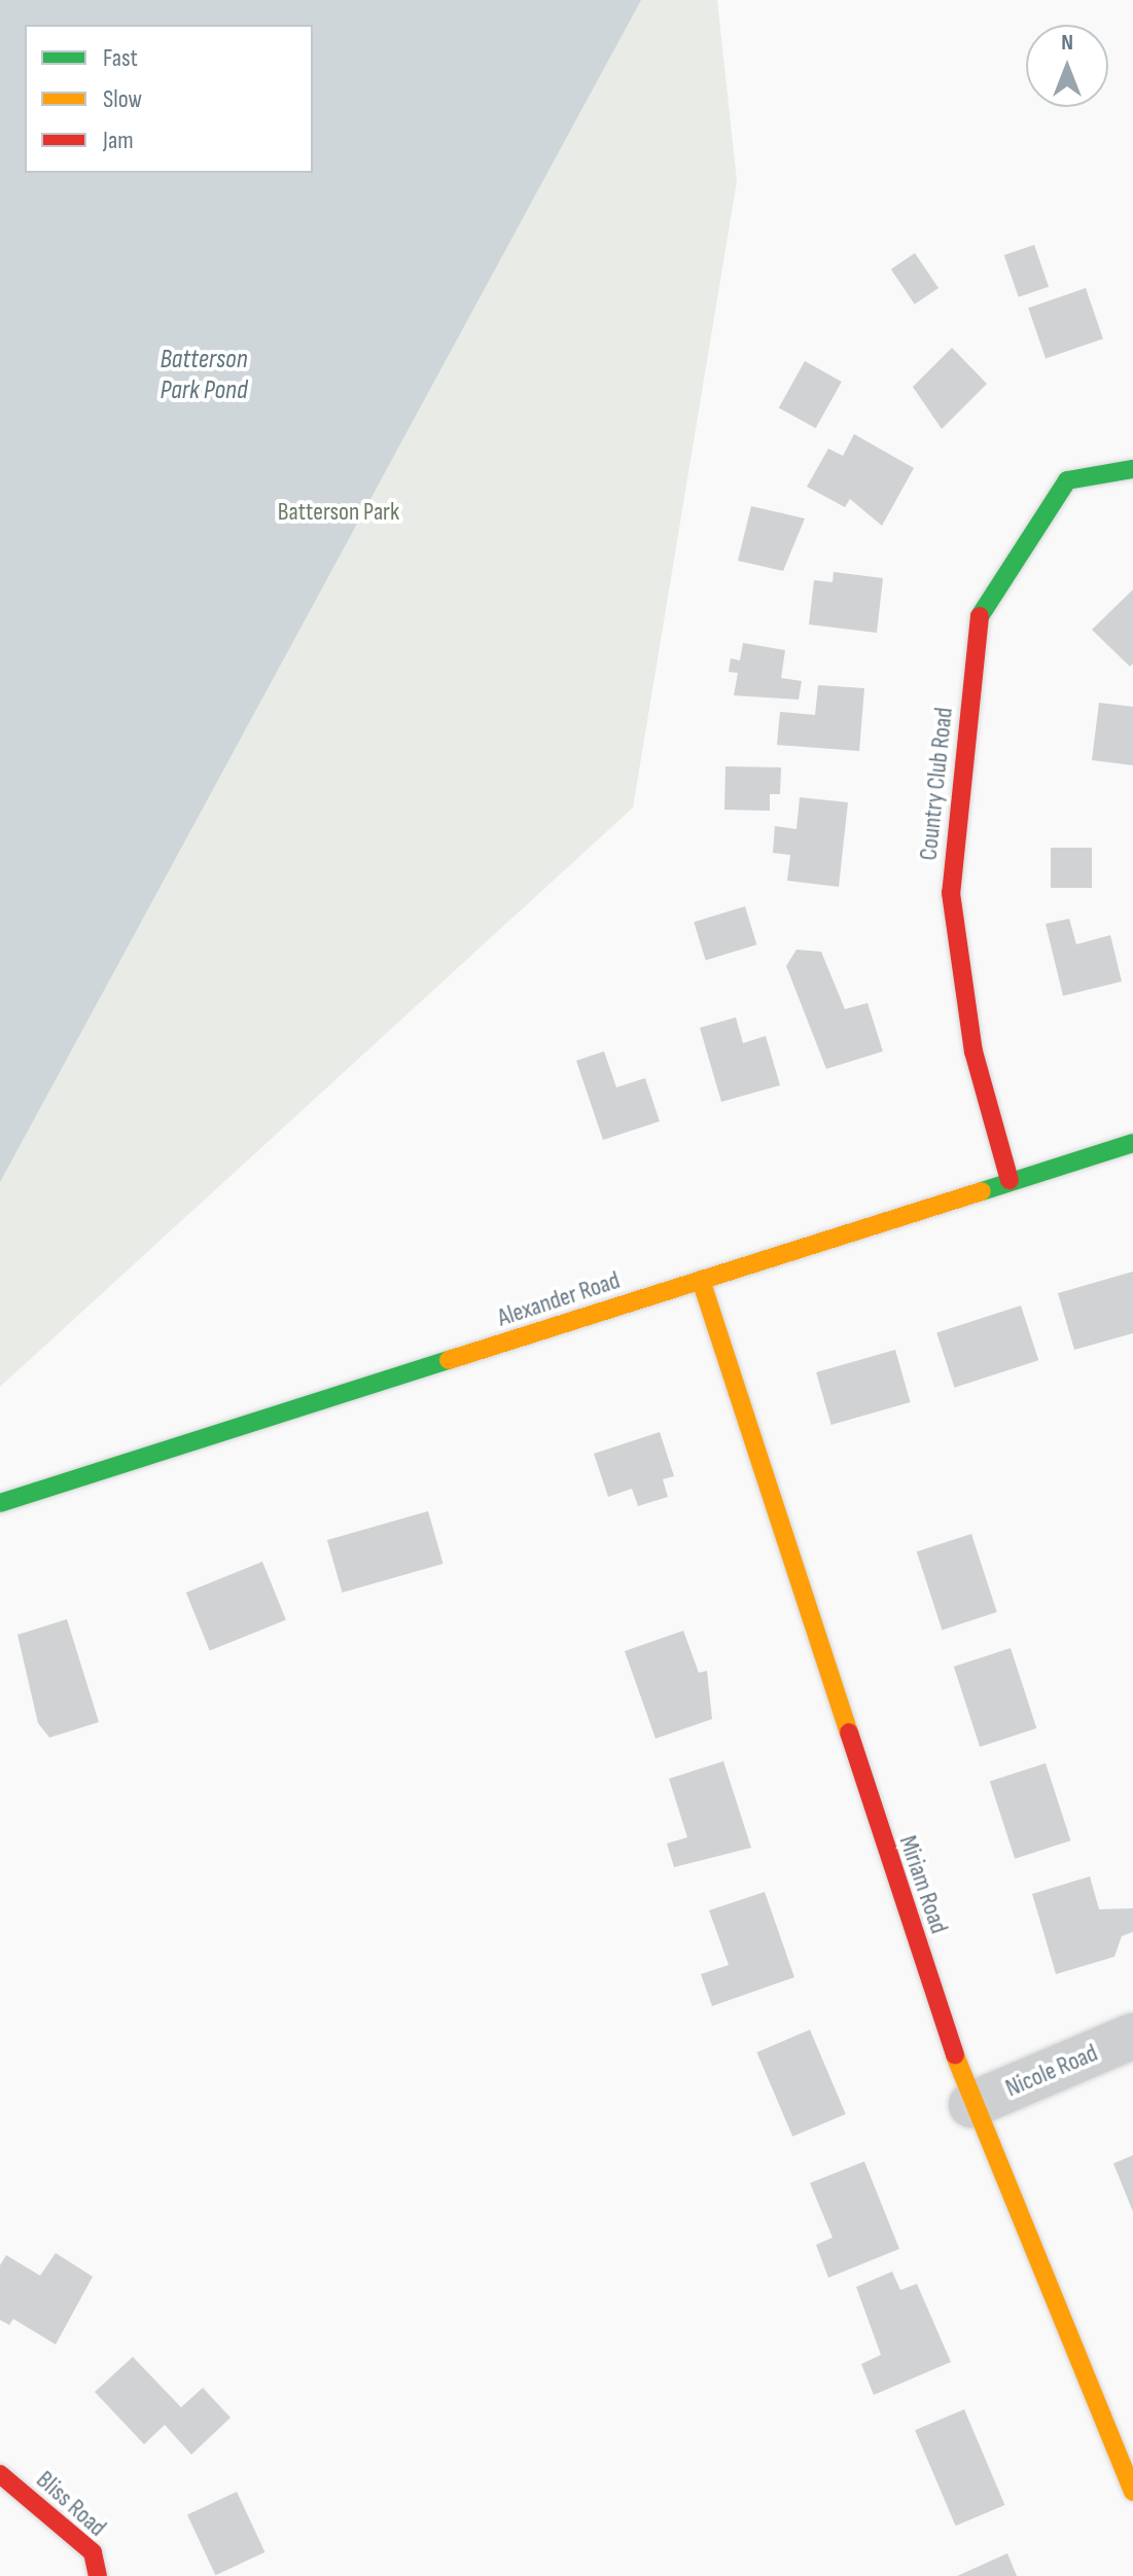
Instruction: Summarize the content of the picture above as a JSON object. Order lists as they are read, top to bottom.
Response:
{
  "streets": {
    "street": [
      "Country Club Road",
      "Alexander Road",
      "Miriam Road",
      "Nicole Road",
      "Bliss Road"
    ]
  },
  "crossings": [
    ["Country Club Road", "Alexander Road"],
    ["Alexander Road", "Miriam Road"],
    ["Miriam Road", "Nicole Road"]
  ],
  "water": ["Batterson Park Pond"],
  "parks": ["Batterson Park"],
  "legend": ["Fast", "Slow", "Jam"],
  "north": "top"
}
